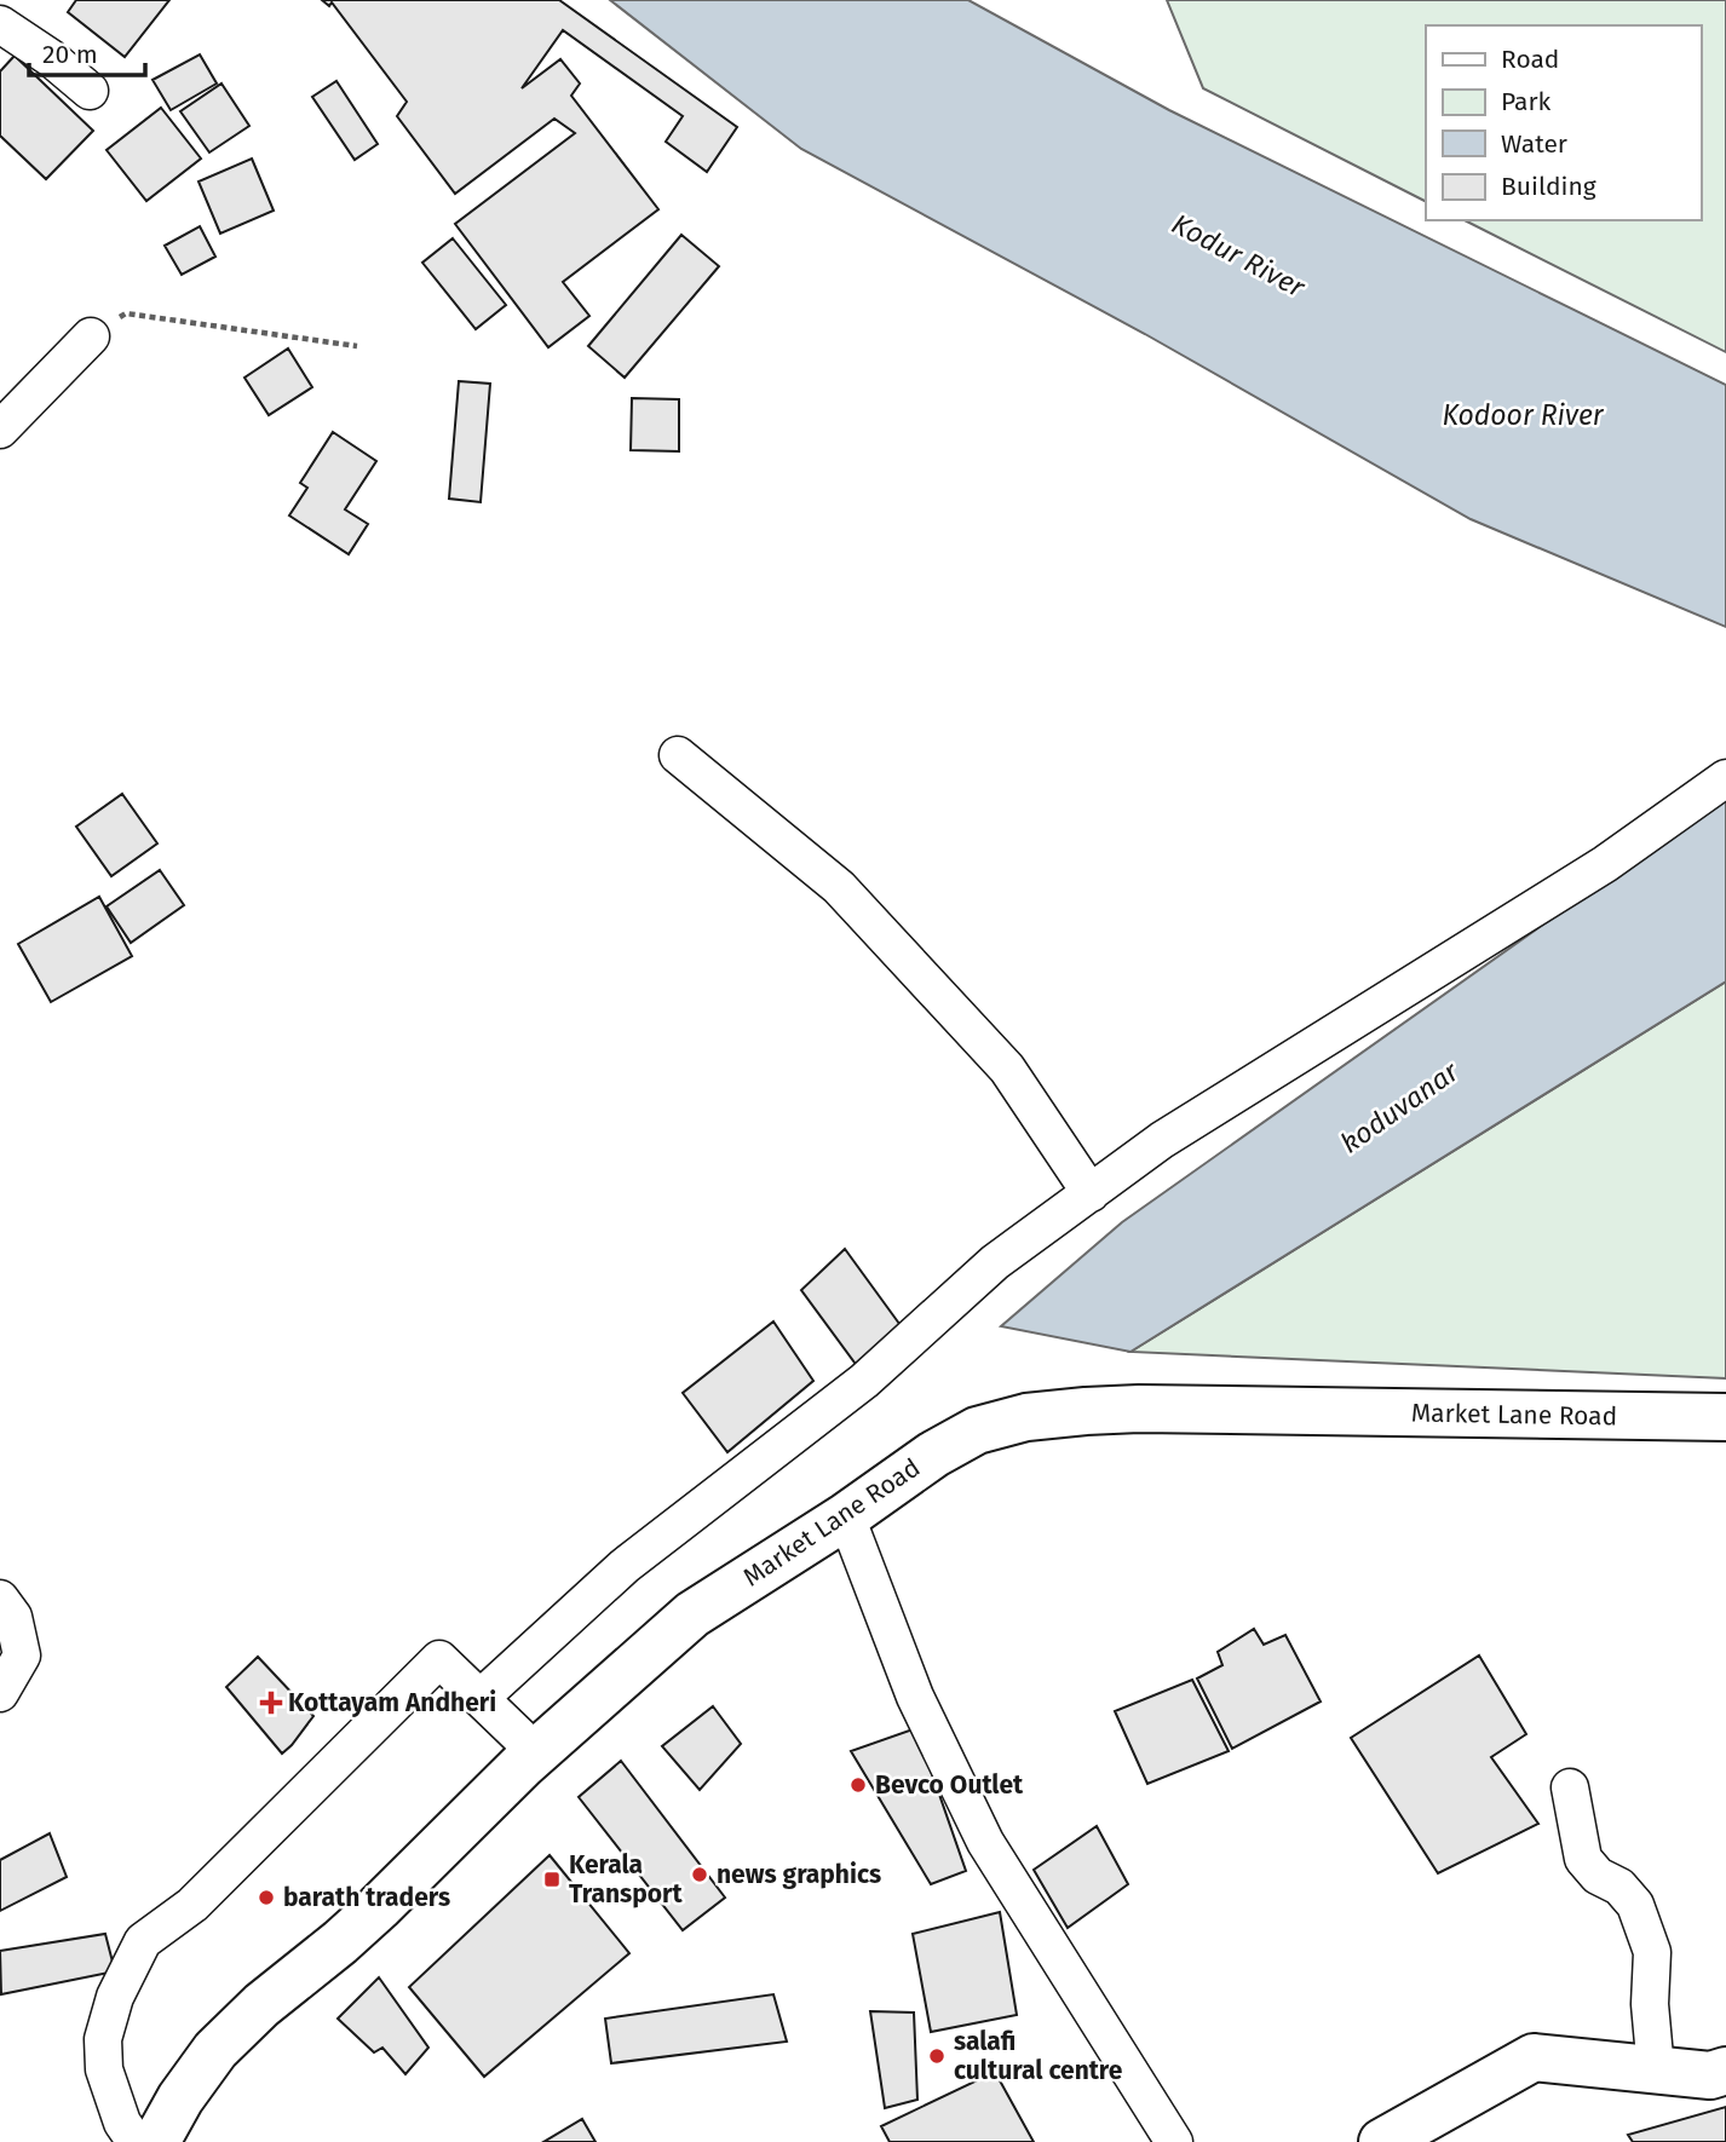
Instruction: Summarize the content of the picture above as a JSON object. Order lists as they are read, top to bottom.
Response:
{
  "streets": {
    "main road": ["Market Lane Road"]
  },
  "water": ["Kodur River", "Kodoor River", "koduvanar"],
  "places": {
    "health": ["Kottayam Andheri"],
    "other": [
      "Bevco Outlet",
      "news graphics",
      "barath traders",
      "salafi cultural centre"
    ],
    "transit": ["Kerala Transport"]
  },
  "legend": [
    "Road",
    "Park",
    "Water",
    "Building"
  ],
  "scale_bar": "20 m"
}
